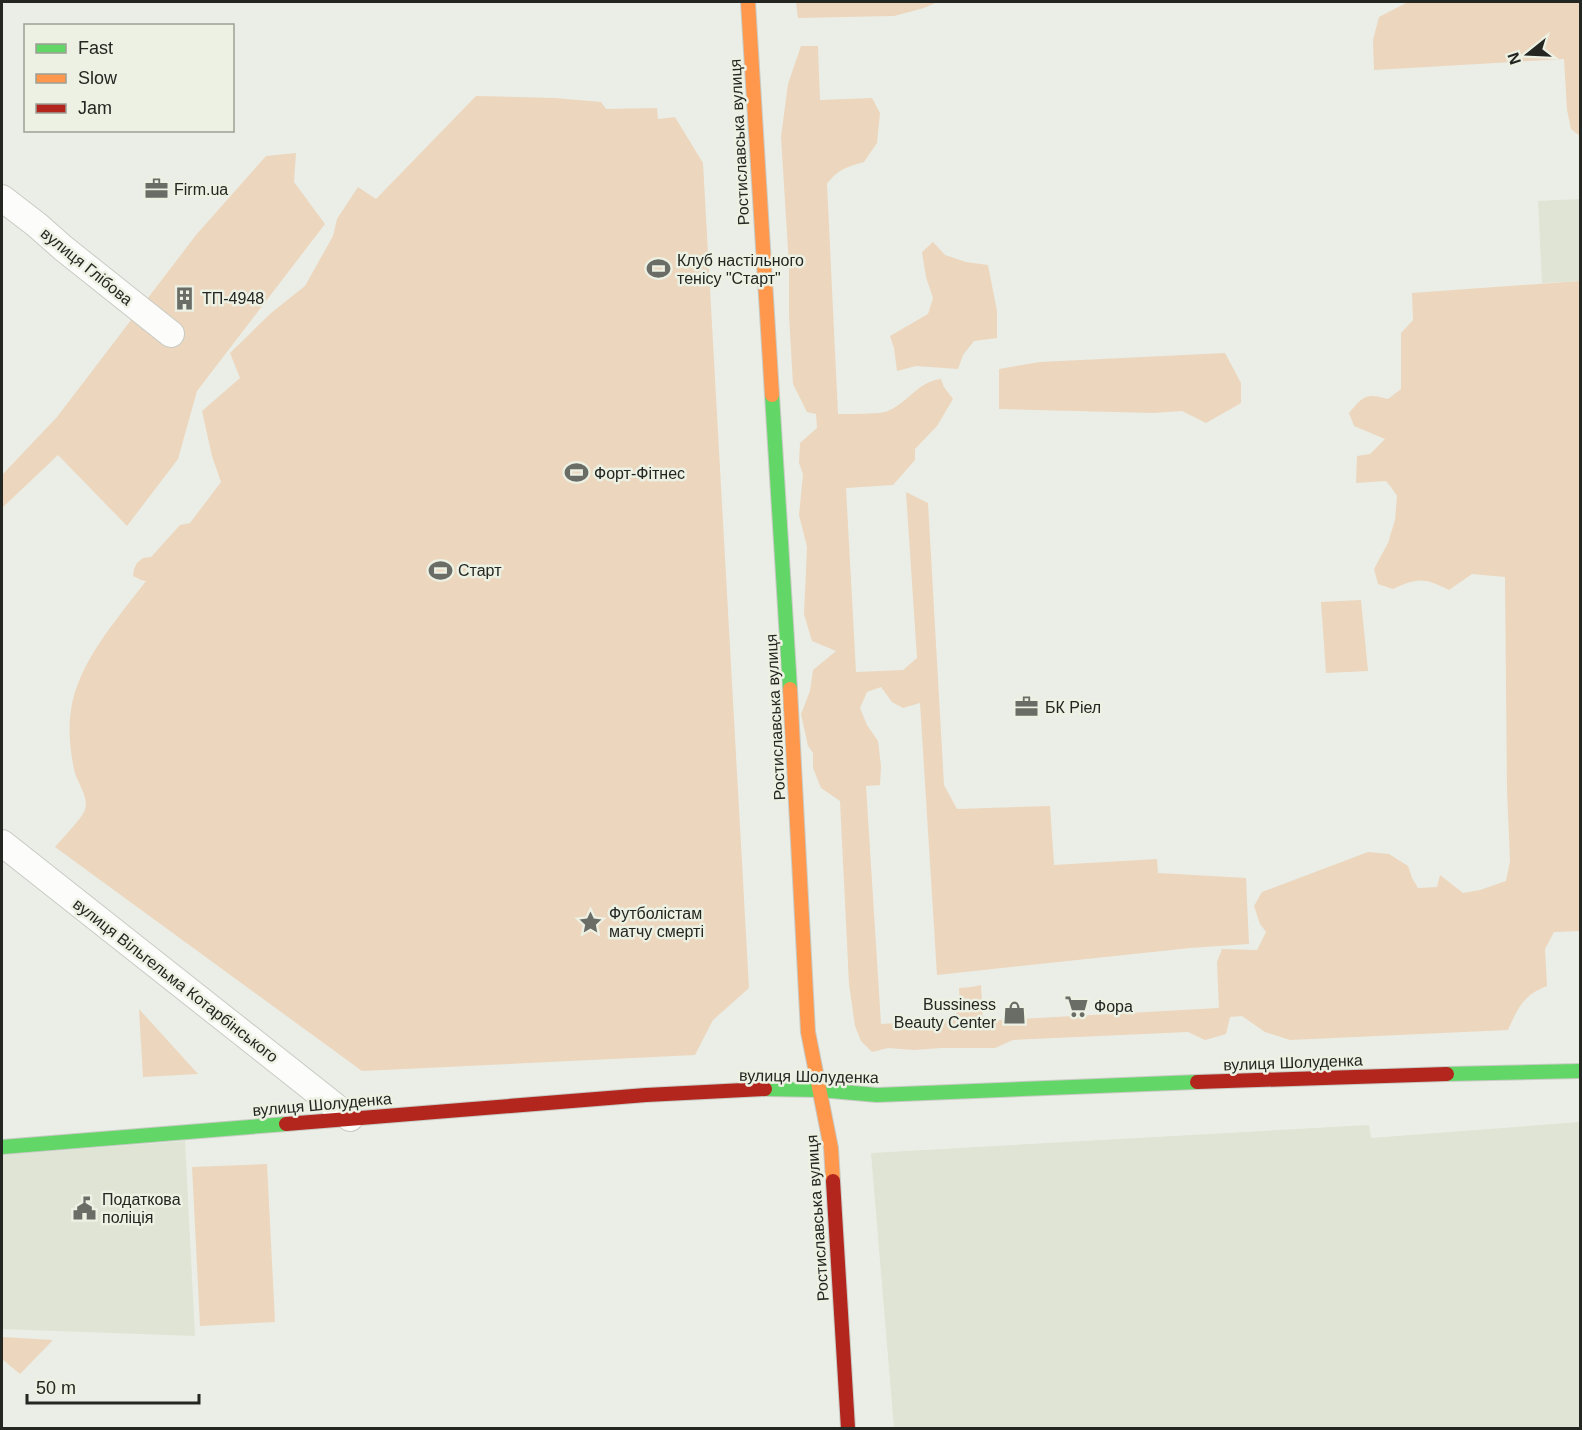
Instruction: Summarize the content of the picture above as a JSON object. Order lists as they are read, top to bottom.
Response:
{
  "streets": {
    "street": [
      "Ростиславська вулиця",
      "вулиця Глібова",
      "вулиця Вільгельма Котарбінського",
      "вулиця Шолуденка"
    ]
  },
  "crossings": [
    ["Ростиславська вулиця", "вулиця Шолуденка"],
    ["вулиця Вільгельма Котарбінського", "вулиця Шолуденка"]
  ],
  "places": {
    "office": ["Firm.ua", "БК Ріел"],
    "sports": ["Клуб настільного тенісу \"Старт\"", "Форт-Фітнес", "Старт"],
    "building": ["ТП-4948"],
    "place": ["Футболістам матчу смерті"],
    "supermarket": ["Фора"],
    "shop": ["Bussiness Beauty Center"],
    "public building": ["Податкова поліція"]
  },
  "legend": ["Fast", "Slow", "Jam"],
  "scale_bar": "50 m",
  "north": "left"
}
